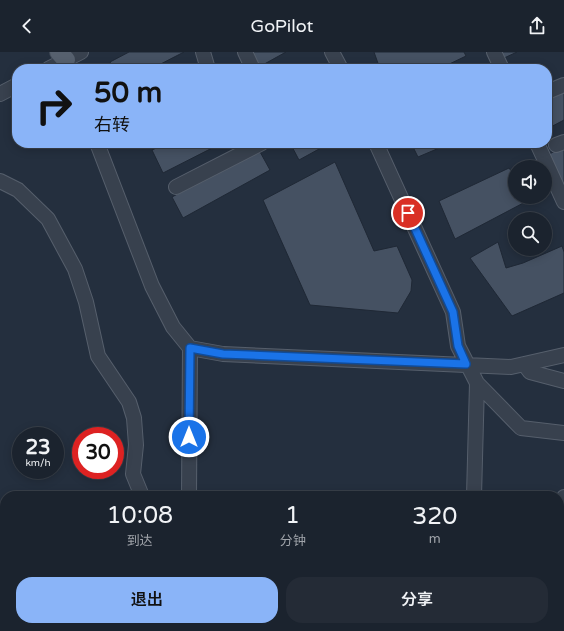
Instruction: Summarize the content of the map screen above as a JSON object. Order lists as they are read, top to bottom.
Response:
{
  "page": {
    "header": "GoPilot",
    "turn": ["50 m", "右转"],
    "speed": "23 km/h",
    "limit": "30",
    "eta": [
      "10:08",
      "到达",
      "1",
      "分钟",
      "320",
      "m"
    ],
    "buttons": ["退出", "分享"]
  }
}
